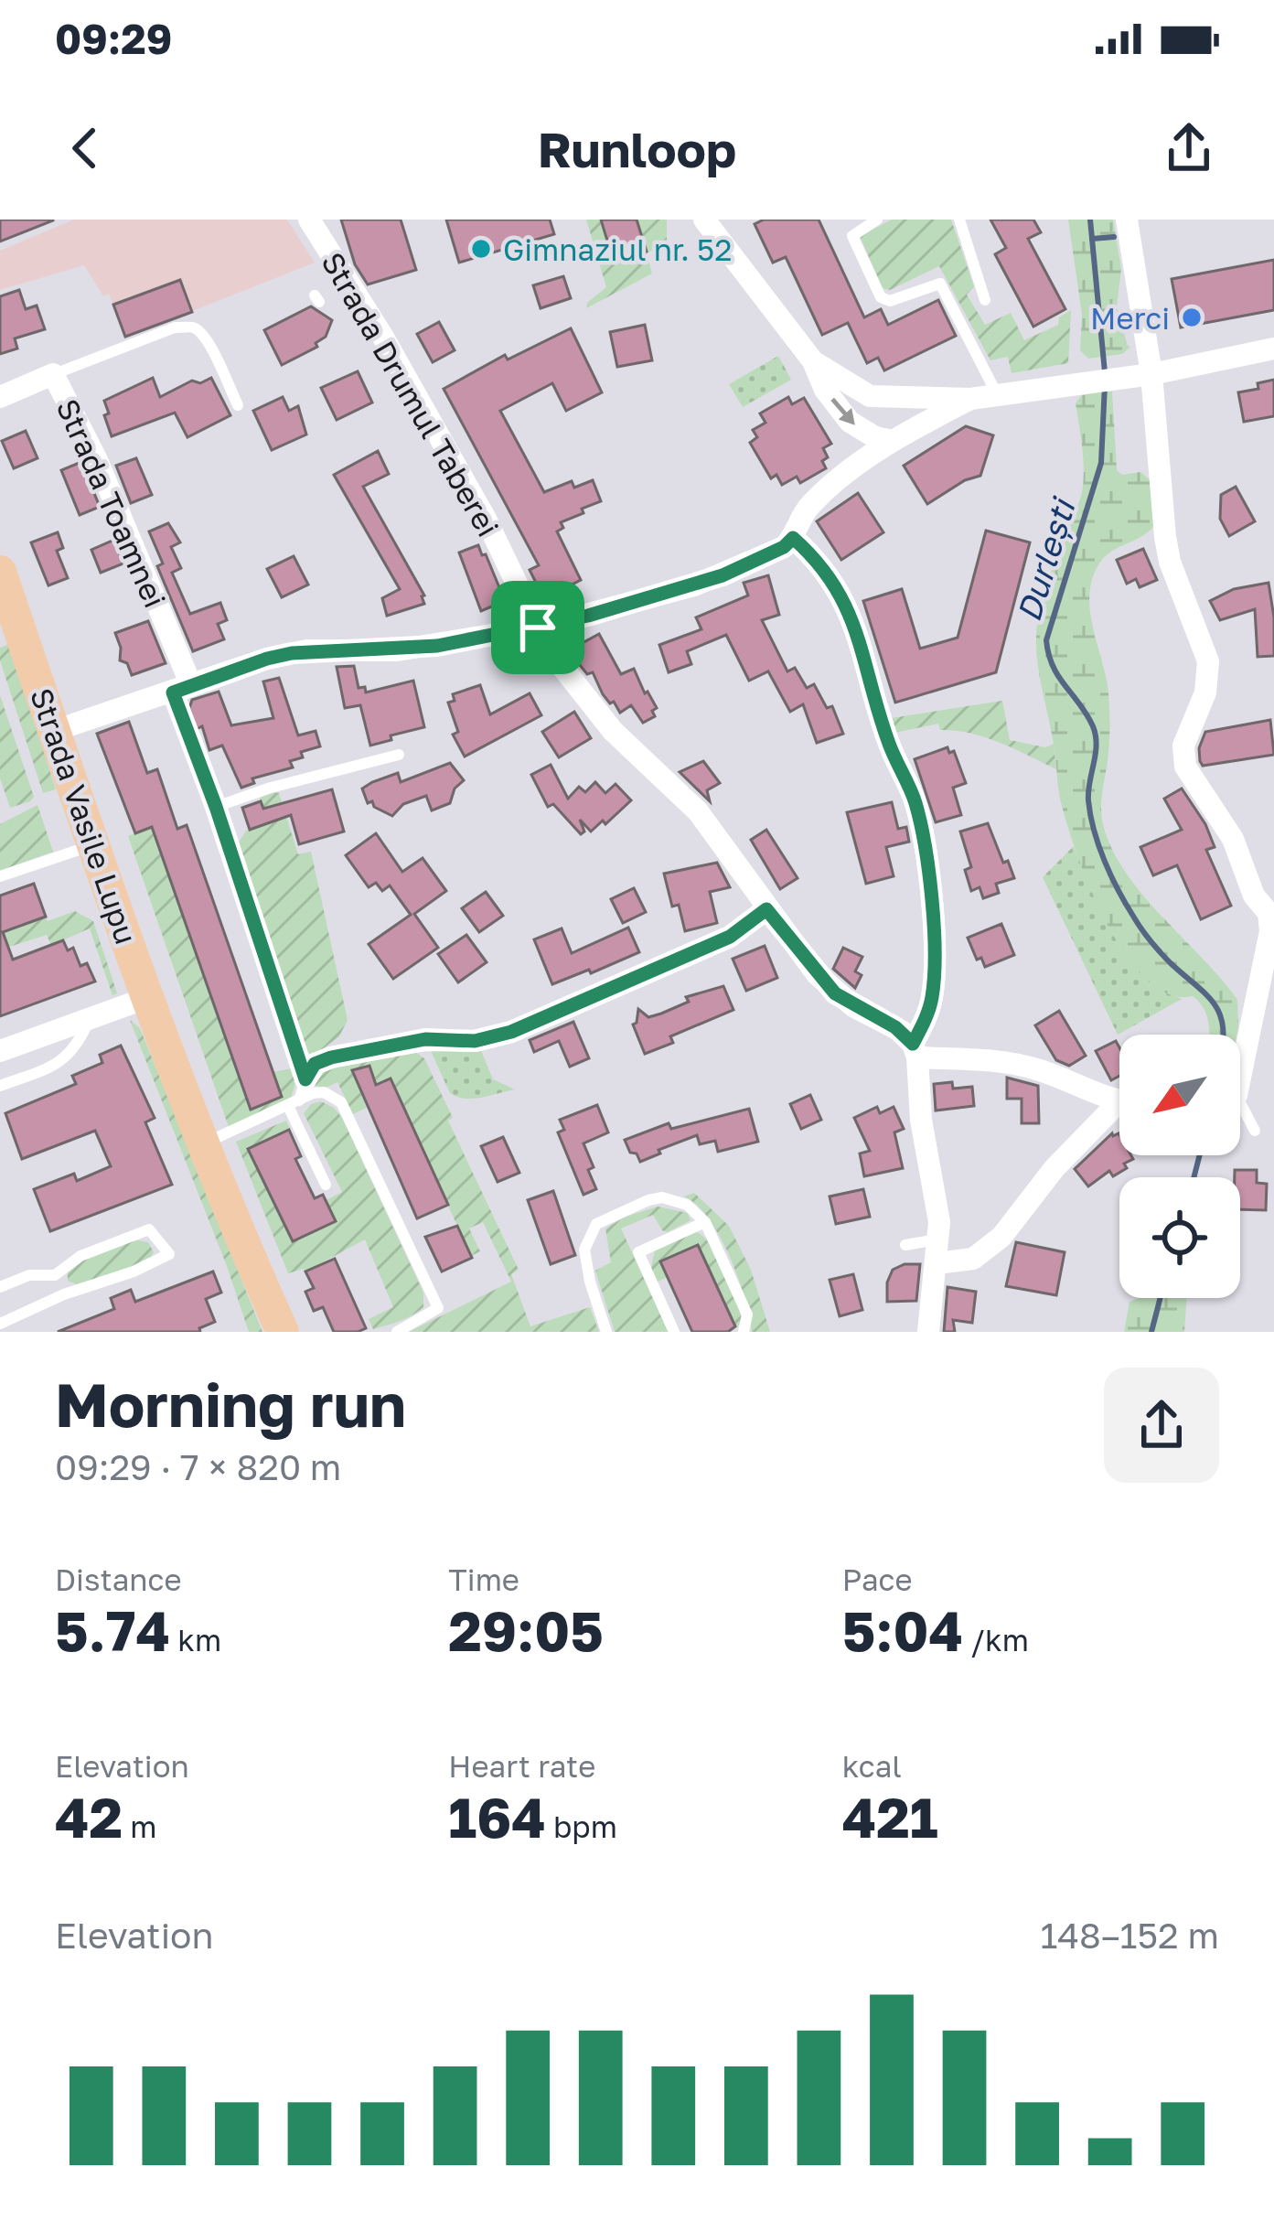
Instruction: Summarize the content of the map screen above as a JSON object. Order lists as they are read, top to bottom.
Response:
{
  "streets": {
    "main road": ["Strada Vasile Lupu"],
    "street": ["Strada Drumul Taberei", "Strada Toamnei"]
  },
  "water": ["Durlești"],
  "places": ["Gimnaziul nr. 52", "Merci"],
  "north": "bottom left",
  "page": {
    "status": "09:29",
    "header": "Runloop",
    "heading": ["Morning run", "09:29 · 7 × 820 m"],
    "stats": [
      ["Distance", "5.74 km"],
      ["Time", "29:05"],
      ["Pace", "5:04 /km"],
      ["Elevation", "42 m"],
      ["Heart rate", "164 bpm"],
      ["kcal", "421"]
    ],
    "chart": ["Elevation", "148–152 m"]
  }
}
